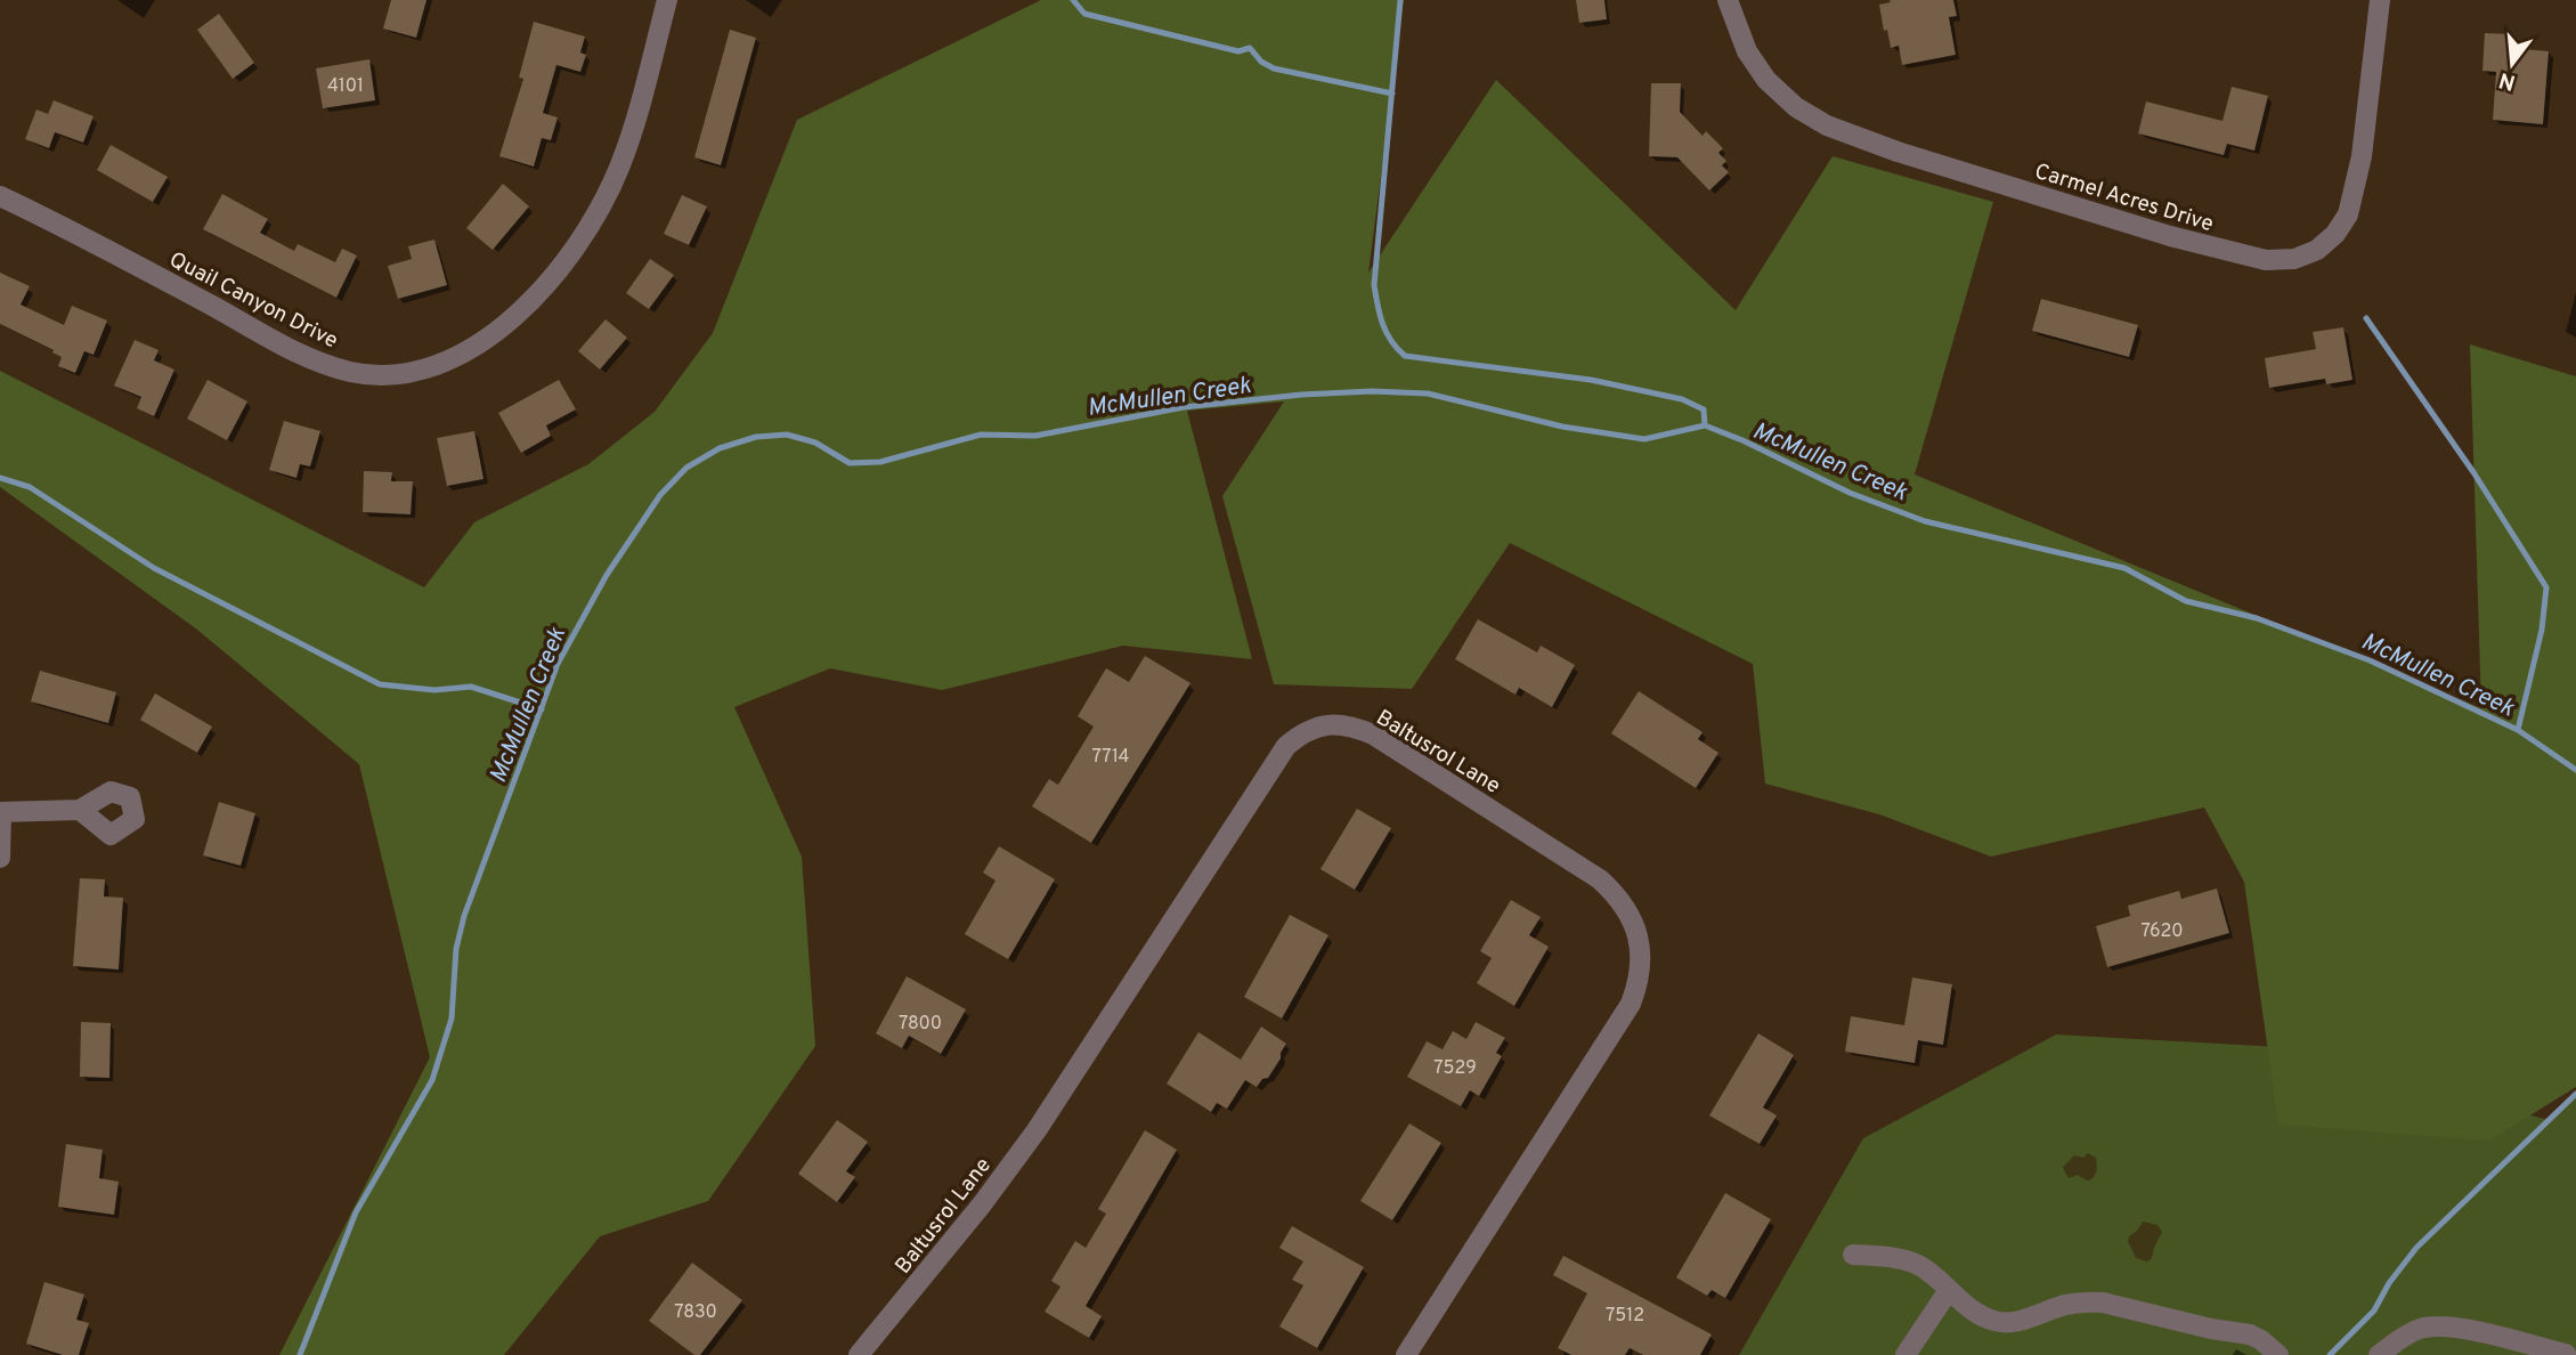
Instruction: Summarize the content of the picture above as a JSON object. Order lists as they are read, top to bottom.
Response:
{
  "streets": {
    "street": ["Carmel Acres Drive", "Quail Canyon Drive", "Baltusrol Lane"]
  },
  "water": ["McMullen Creek"],
  "house_numbers": [
    "4101",
    "7714",
    "7620",
    "7800",
    "7529",
    "7830",
    "7512"
  ],
  "north": "bottom"
}
